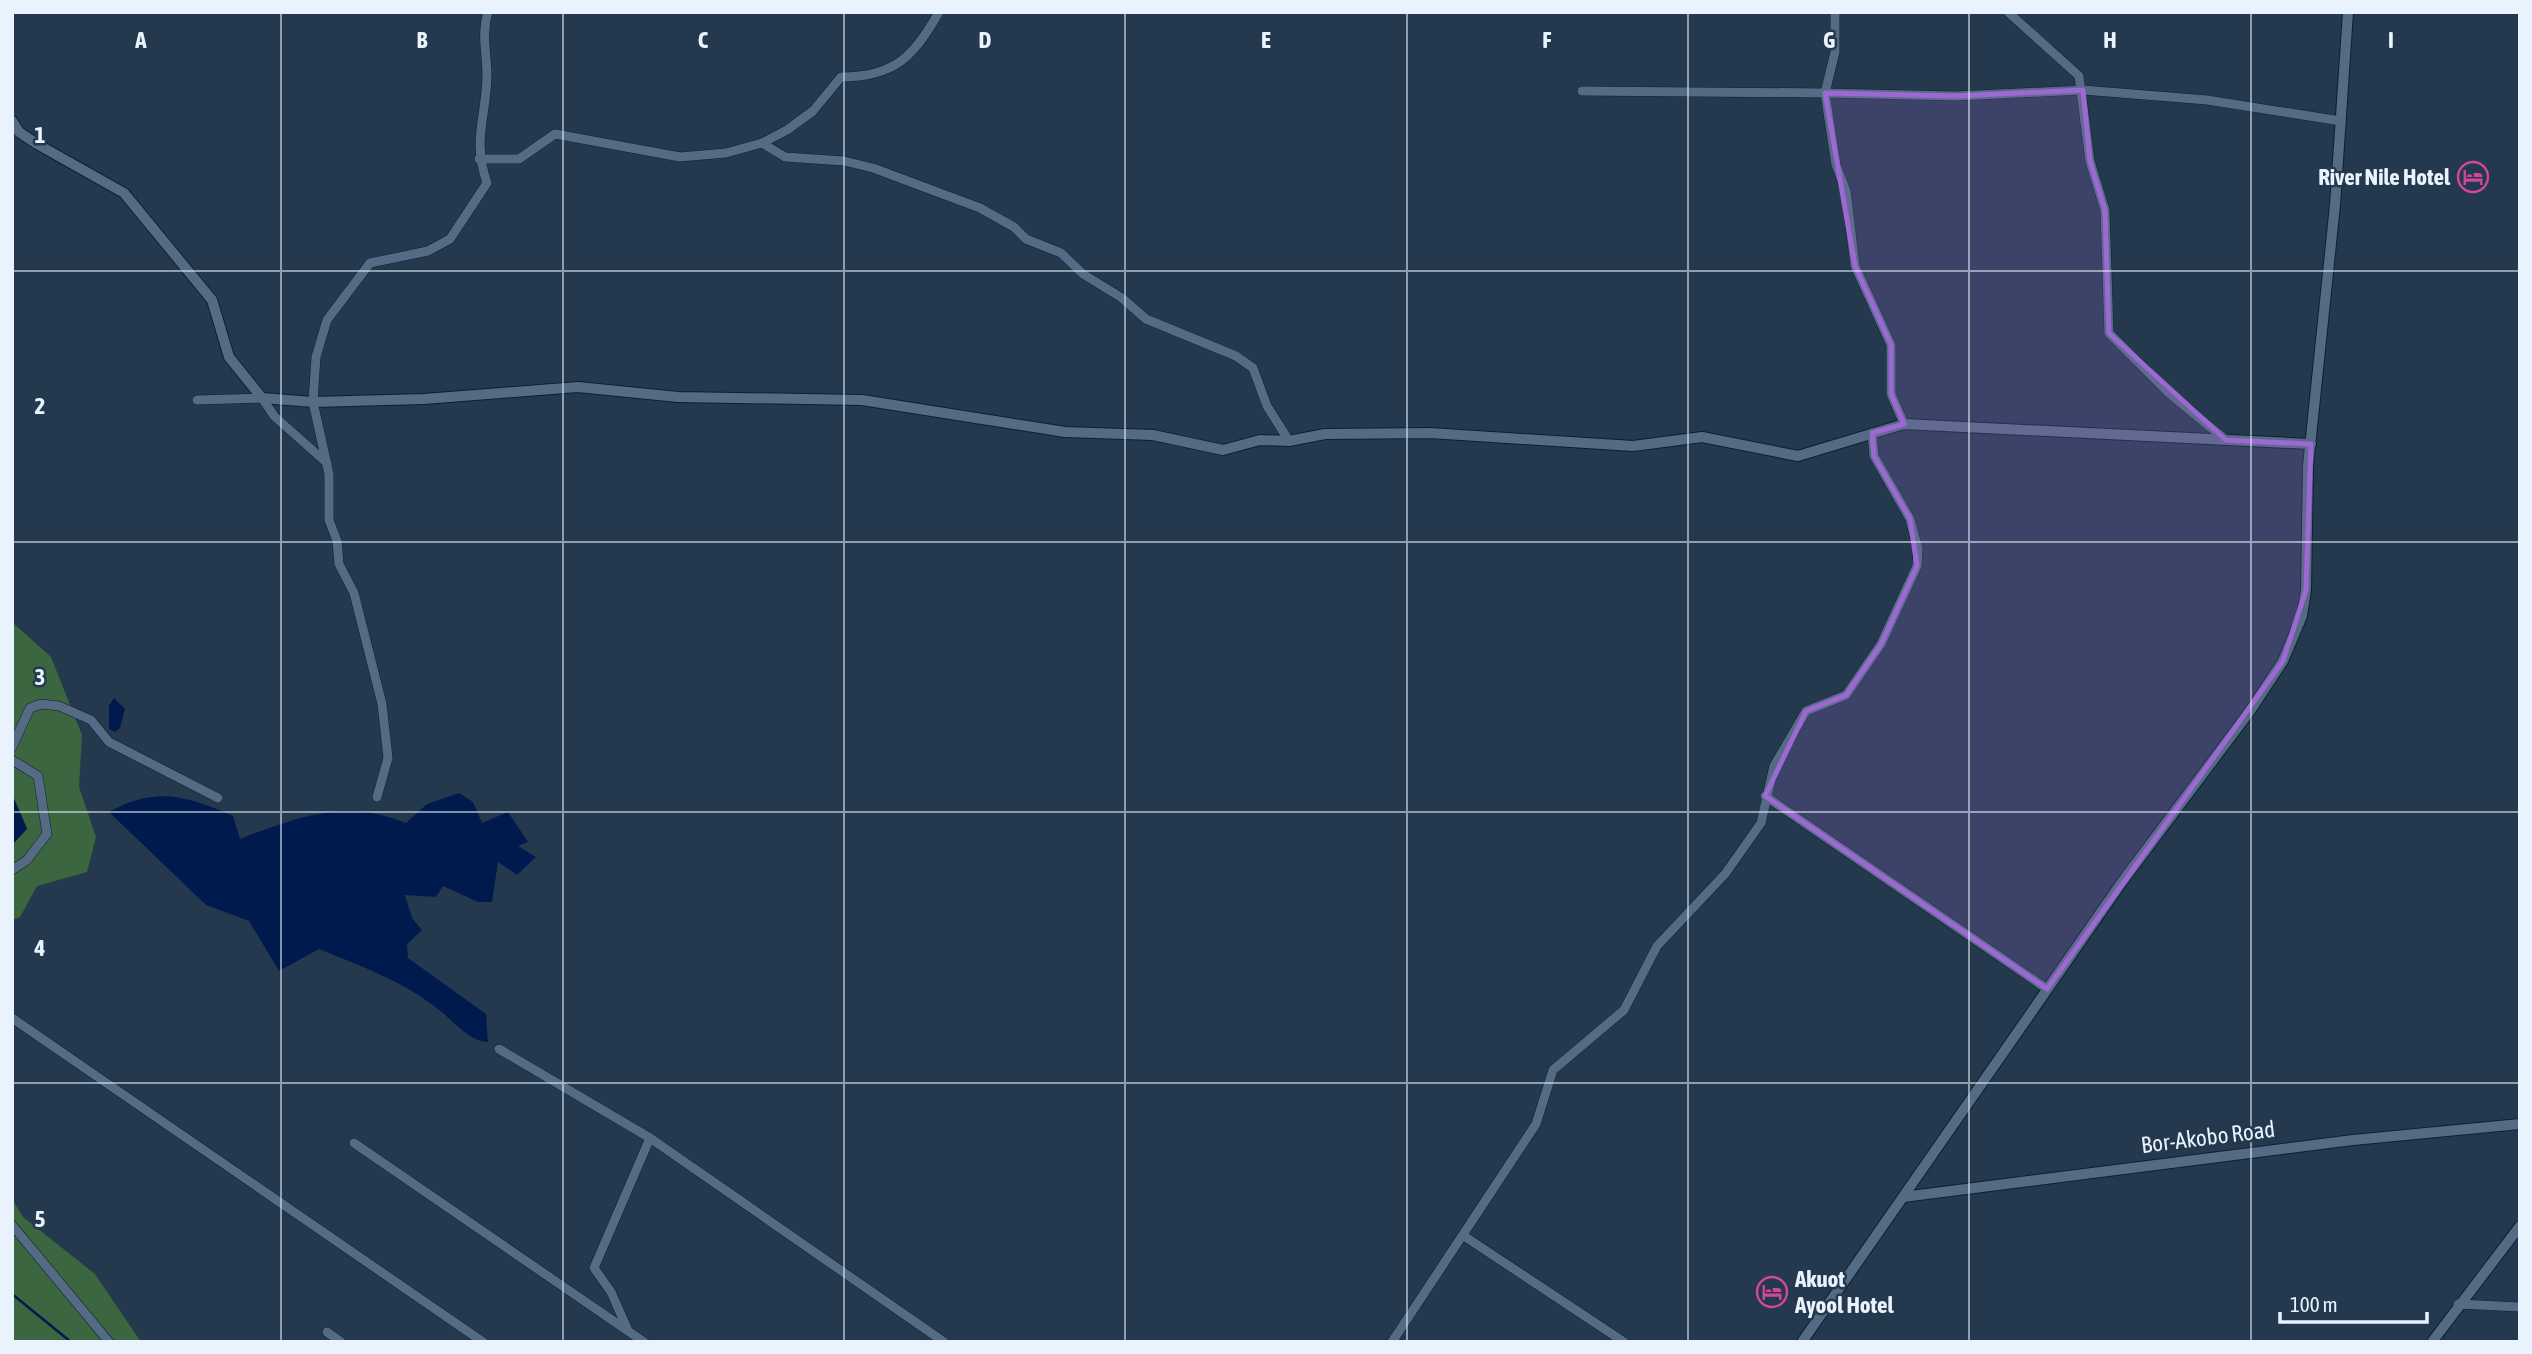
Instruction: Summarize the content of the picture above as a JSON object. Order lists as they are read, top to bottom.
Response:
{
  "streets": {
    "street": ["Bor-Akobo Road"]
  },
  "places": {
    "hotel": ["River Nile Hotel", "Akuot Ayool Hotel"]
  },
  "scale_bar": "100 m",
  "grid": {
    "columns": [
      "A",
      "B",
      "C",
      "D",
      "E",
      "F",
      "G",
      "H",
      "I"
    ],
    "rows": [
      "1",
      "2",
      "3",
      "4",
      "5"
    ]
  }
}
